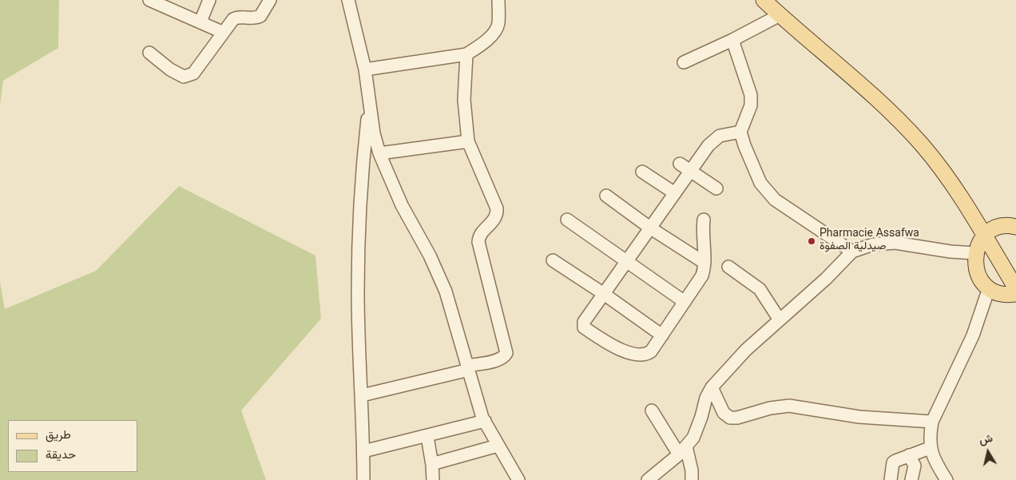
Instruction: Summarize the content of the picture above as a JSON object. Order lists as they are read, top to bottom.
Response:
{
  "places": ["Pharmacie Assafwa صيدلية الصفوة"],
  "legend": ["طريق", "حديقة"],
  "north": "top"
}
